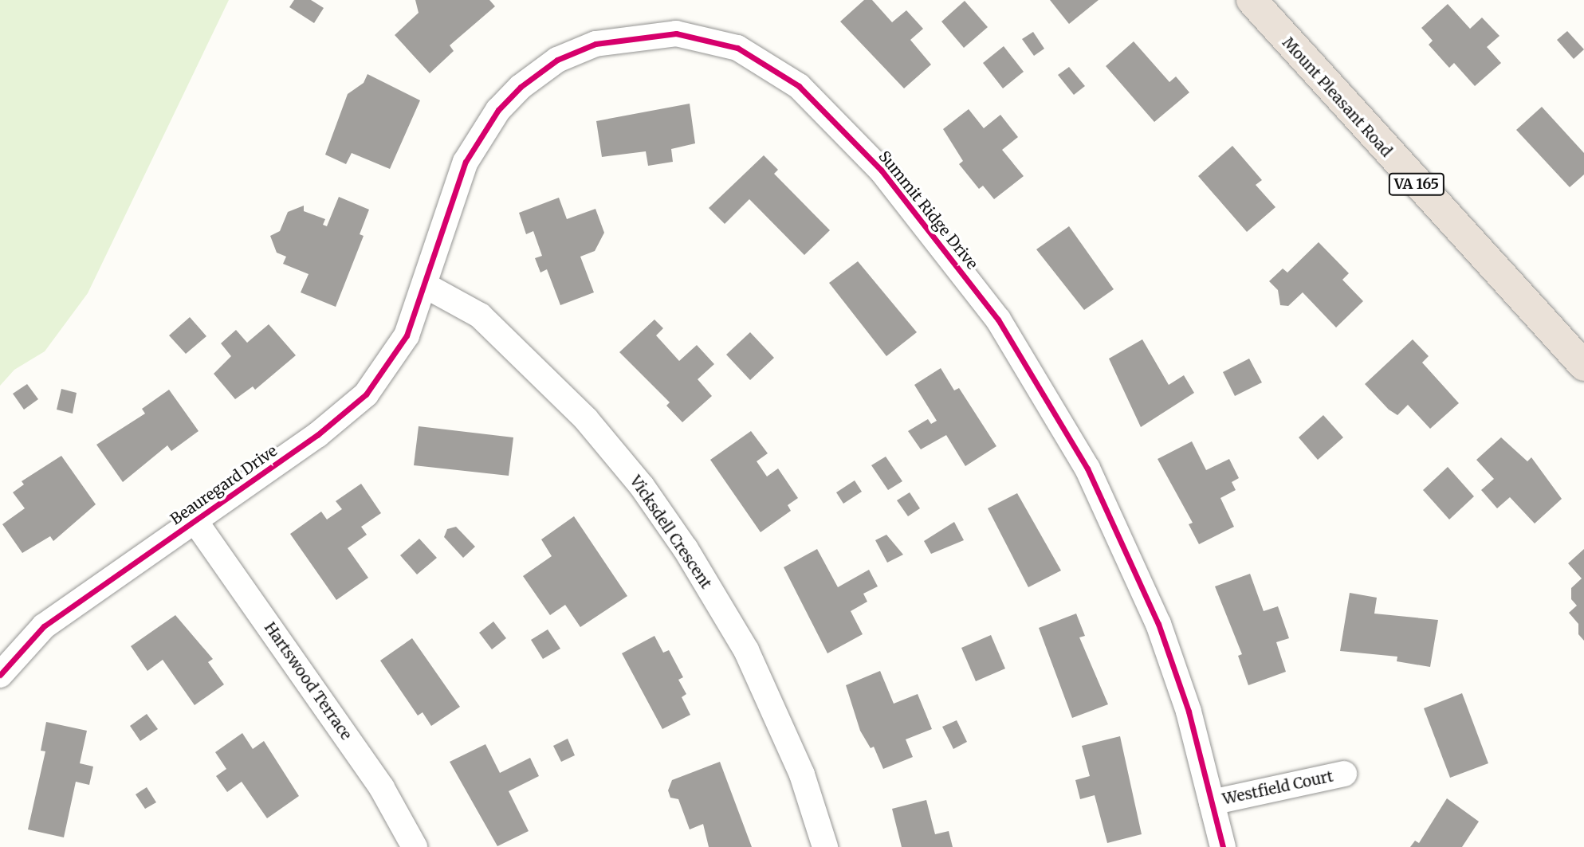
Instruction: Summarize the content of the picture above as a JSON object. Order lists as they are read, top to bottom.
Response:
{
  "streets": {
    "highway": ["Mount Pleasant Road", "VA 165"],
    "street": [
      "Summit Ridge Drive",
      "Beauregard Drive",
      "Vicksdell Crescent",
      "Hartswood Terrace",
      "Westfield Court"
    ]
  },
  "crossings": [
    ["Summit Ridge Drive", "Beauregard Drive"],
    ["Summit Ridge Drive", "Vicksdell Crescent"],
    ["Summit Ridge Drive", "Westfield Court"],
    ["Beauregard Drive", "Vicksdell Crescent"],
    ["Beauregard Drive", "Hartswood Terrace"]
  ]
}
